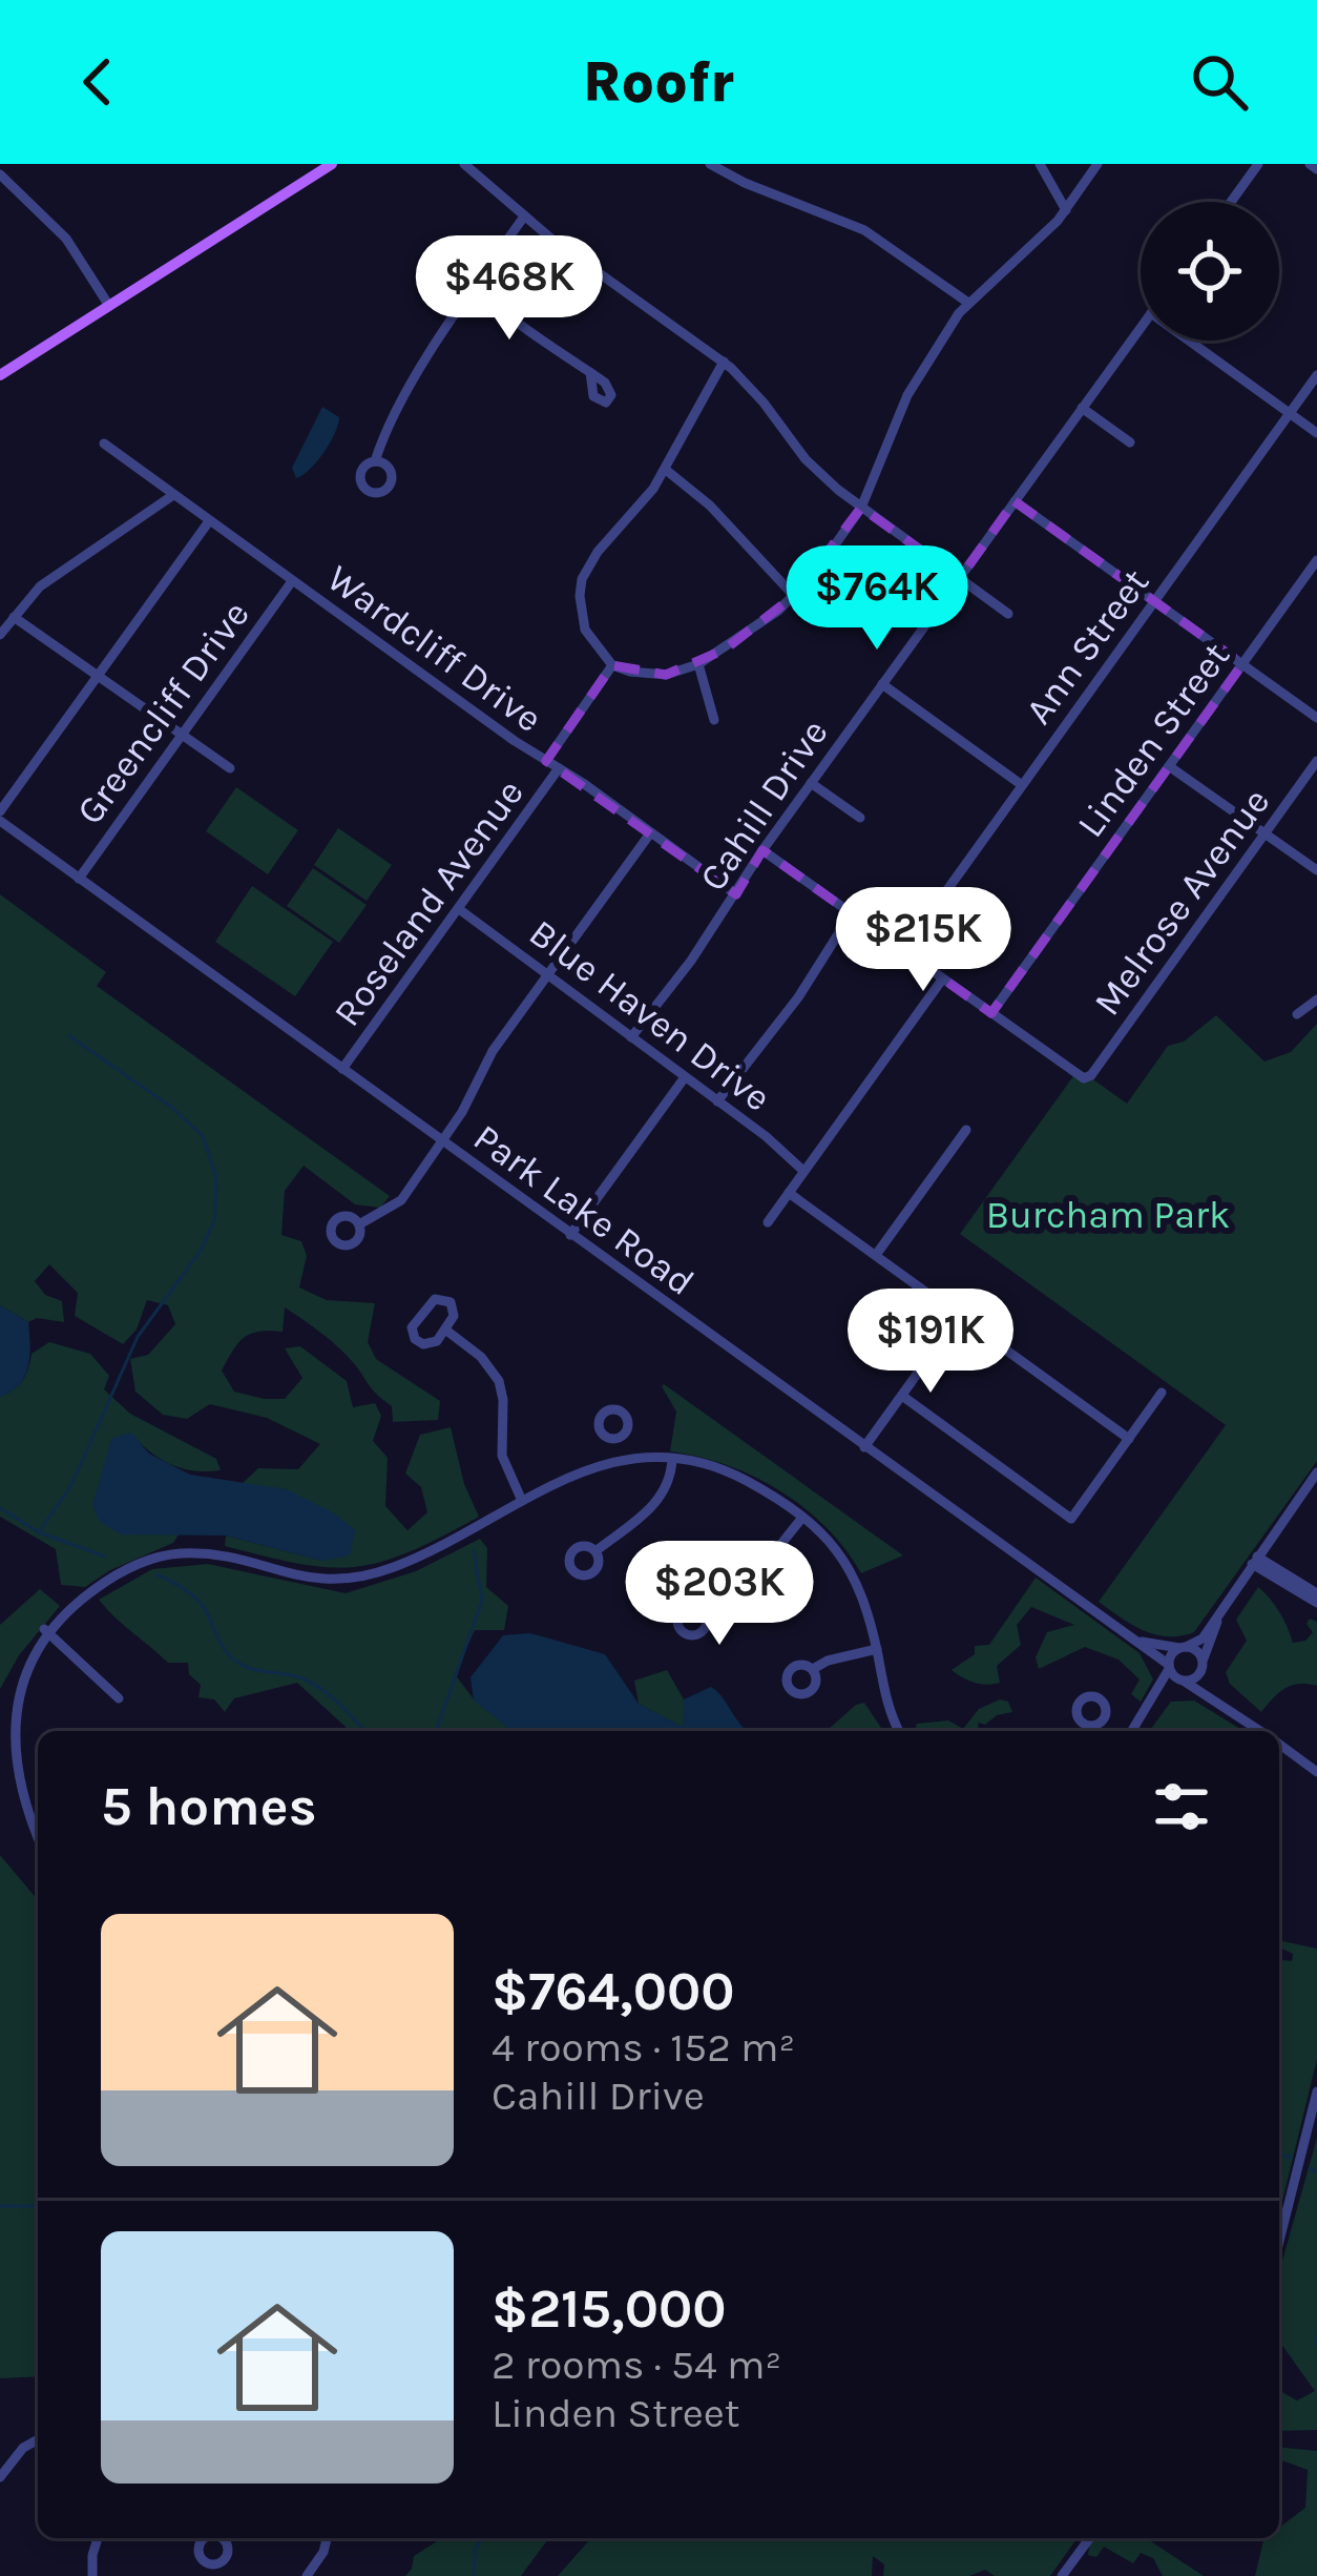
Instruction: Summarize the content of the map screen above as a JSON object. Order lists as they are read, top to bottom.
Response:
{
  "streets": {
    "street": [
      "Ann Street",
      "Wardcliff Drive",
      "Greencliff Drive",
      "Linden Street",
      "Cahill Drive",
      "Melrose Avenue",
      "Roseland Avenue",
      "Blue Haven Drive",
      "Park Lake Road"
    ]
  },
  "crossings": [
    ["Wardcliff Drive", "Greencliff Drive"],
    ["Wardcliff Drive", "Cahill Drive"],
    ["Wardcliff Drive", "Roseland Avenue"],
    ["Greencliff Drive", "Park Lake Road"],
    ["Linden Street", "Melrose Avenue"],
    ["Cahill Drive", "Blue Haven Drive"],
    ["Roseland Avenue", "Blue Haven Drive"],
    ["Roseland Avenue", "Park Lake Road"]
  ],
  "parks": ["Burcham Park"],
  "page": {
    "header": "Roofr",
    "price": [
      "$468K",
      "$764K",
      "$215K",
      "$191K",
      "$203K"
    ],
    "heading": "5 homes",
    "list": [
      {
        "name": "$764,000",
        "note": "4 rooms · 152 m² · Cahill Drive"
      },
      {
        "name": "$215,000",
        "note": "2 rooms · 54 m² · Linden Street"
      }
    ]
  }
}
